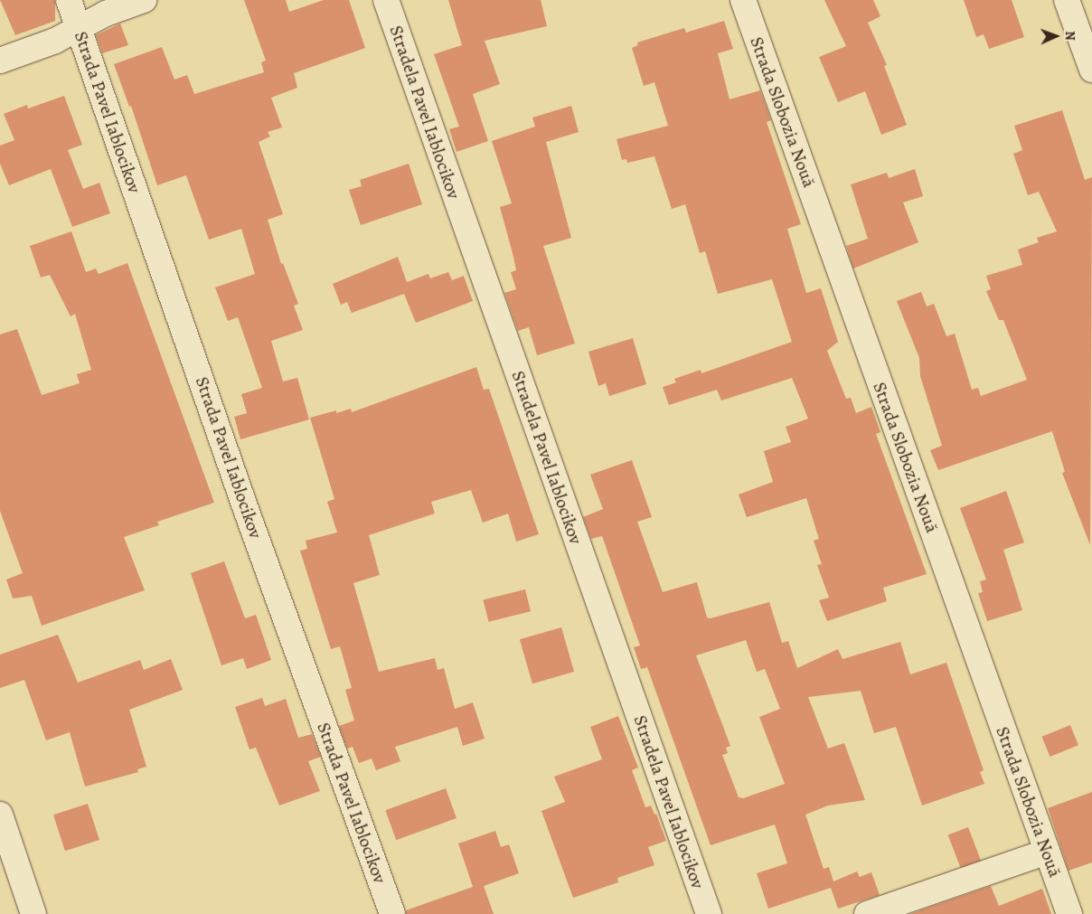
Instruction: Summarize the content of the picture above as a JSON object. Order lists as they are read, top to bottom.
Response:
{
  "streets": {
    "street": ["Strada Pavel Iablocikov", "Stradela Pavel Iablocikov", "Strada Slobozia Nouă"]
  },
  "north": "right"
}
